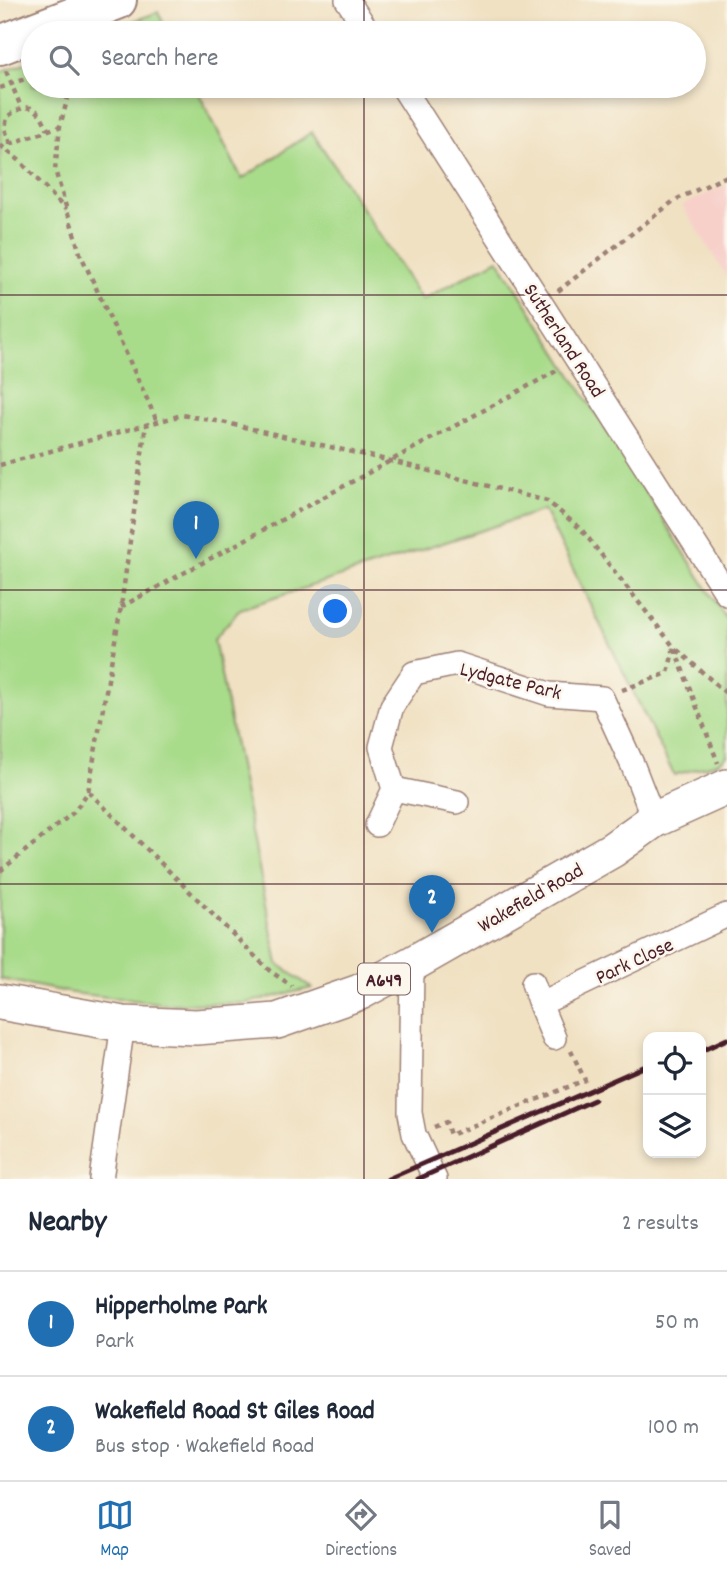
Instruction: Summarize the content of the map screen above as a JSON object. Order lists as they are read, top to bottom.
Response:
{
  "streets": {
    "main road": ["Wakefield Road", "A649"],
    "street": ["Sutherland Road", "Lydgate Park", "Park Close"]
  },
  "page": {
    "search": "Search here",
    "pins": ["1", "2"],
    "heading": ["Nearby", "2 results"],
    "list": [
      {
        "mark": "1",
        "name": "Hipperholme Park",
        "note": "Park",
        "value": "50 m"
      },
      {
        "mark": "2",
        "name": "Wakefield Road St Giles Road",
        "note": "Bus stop · Wakefield Road",
        "value": "100 m"
      }
    ],
    "nav": ["Map", "Directions", "Saved"]
  }
}
